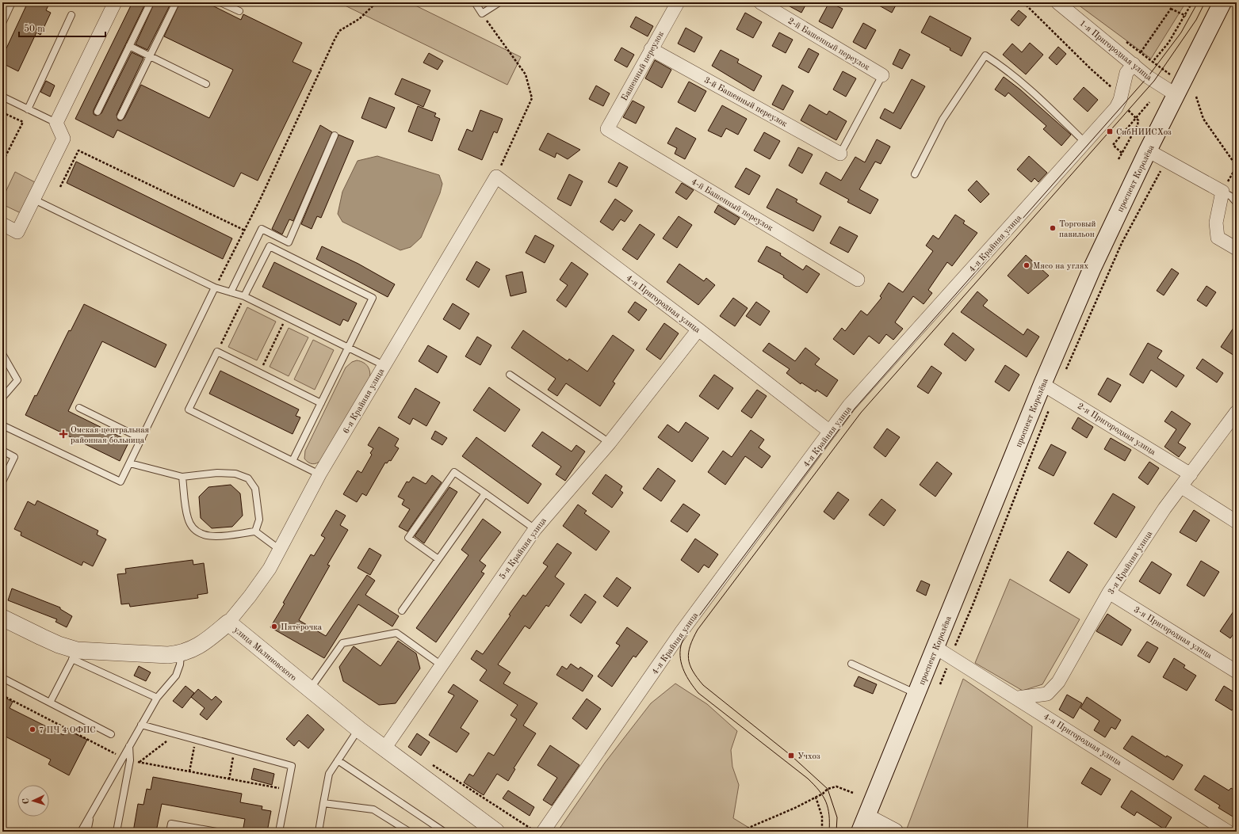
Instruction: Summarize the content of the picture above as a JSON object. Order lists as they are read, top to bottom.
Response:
{
  "streets": {
    "main road": ["проспект Королёва"],
    "street": [
      "2-й Башенный переулок",
      "1-я Пригородная улица",
      "Башенный переулок",
      "3-й Башенный переулок",
      "4-й Башенный переулок",
      "4-я Крайняя улица",
      "4-я Пригородная улица",
      "6-я Крайняя улица",
      "2-я Пригородная улица",
      "5-я Крайняя улица",
      "3-я Крайняя улица",
      "3-я Пригородная улица",
      "улица Малиновского"
    ]
  },
  "crossings": [
    ["1-я Пригородная улица", "проспект Королёва"],
    ["1-я Пригородная улица", "4-я Крайняя улица"],
    ["Башенный переулок", "3-й Башенный переулок"],
    ["Башенный переулок", "4-й Башенный переулок"],
    ["проспект Королёва", "4-я Пригородная улица"],
    ["проспект Королёва", "2-я Пригородная улица"],
    ["4-я Крайняя улица", "4-я Пригородная улица"],
    ["4-я Пригородная улица", "6-я Крайняя улица"],
    ["4-я Пригородная улица", "5-я Крайняя улица"],
    ["4-я Пригородная улица", "3-я Крайняя улица"],
    ["6-я Крайняя улица", "улица Малиновского"],
    ["2-я Пригородная улица", "3-я Крайняя улица"],
    ["5-я Крайняя улица", "улица Малиновского"],
    ["3-я Крайняя улица", "3-я Пригородная улица"]
  ],
  "places": {
    "transit": ["СибНИИСХоз", "Учхоз"],
    "other": [
      "Торговый павильон",
      "Мясо на углях",
      "Пятёрочка",
      "7 ПЧ 4 ОФПС"
    ],
    "health": ["Омская центральная районная больница"]
  },
  "scale_bar": "50 m",
  "north": "left"
}
